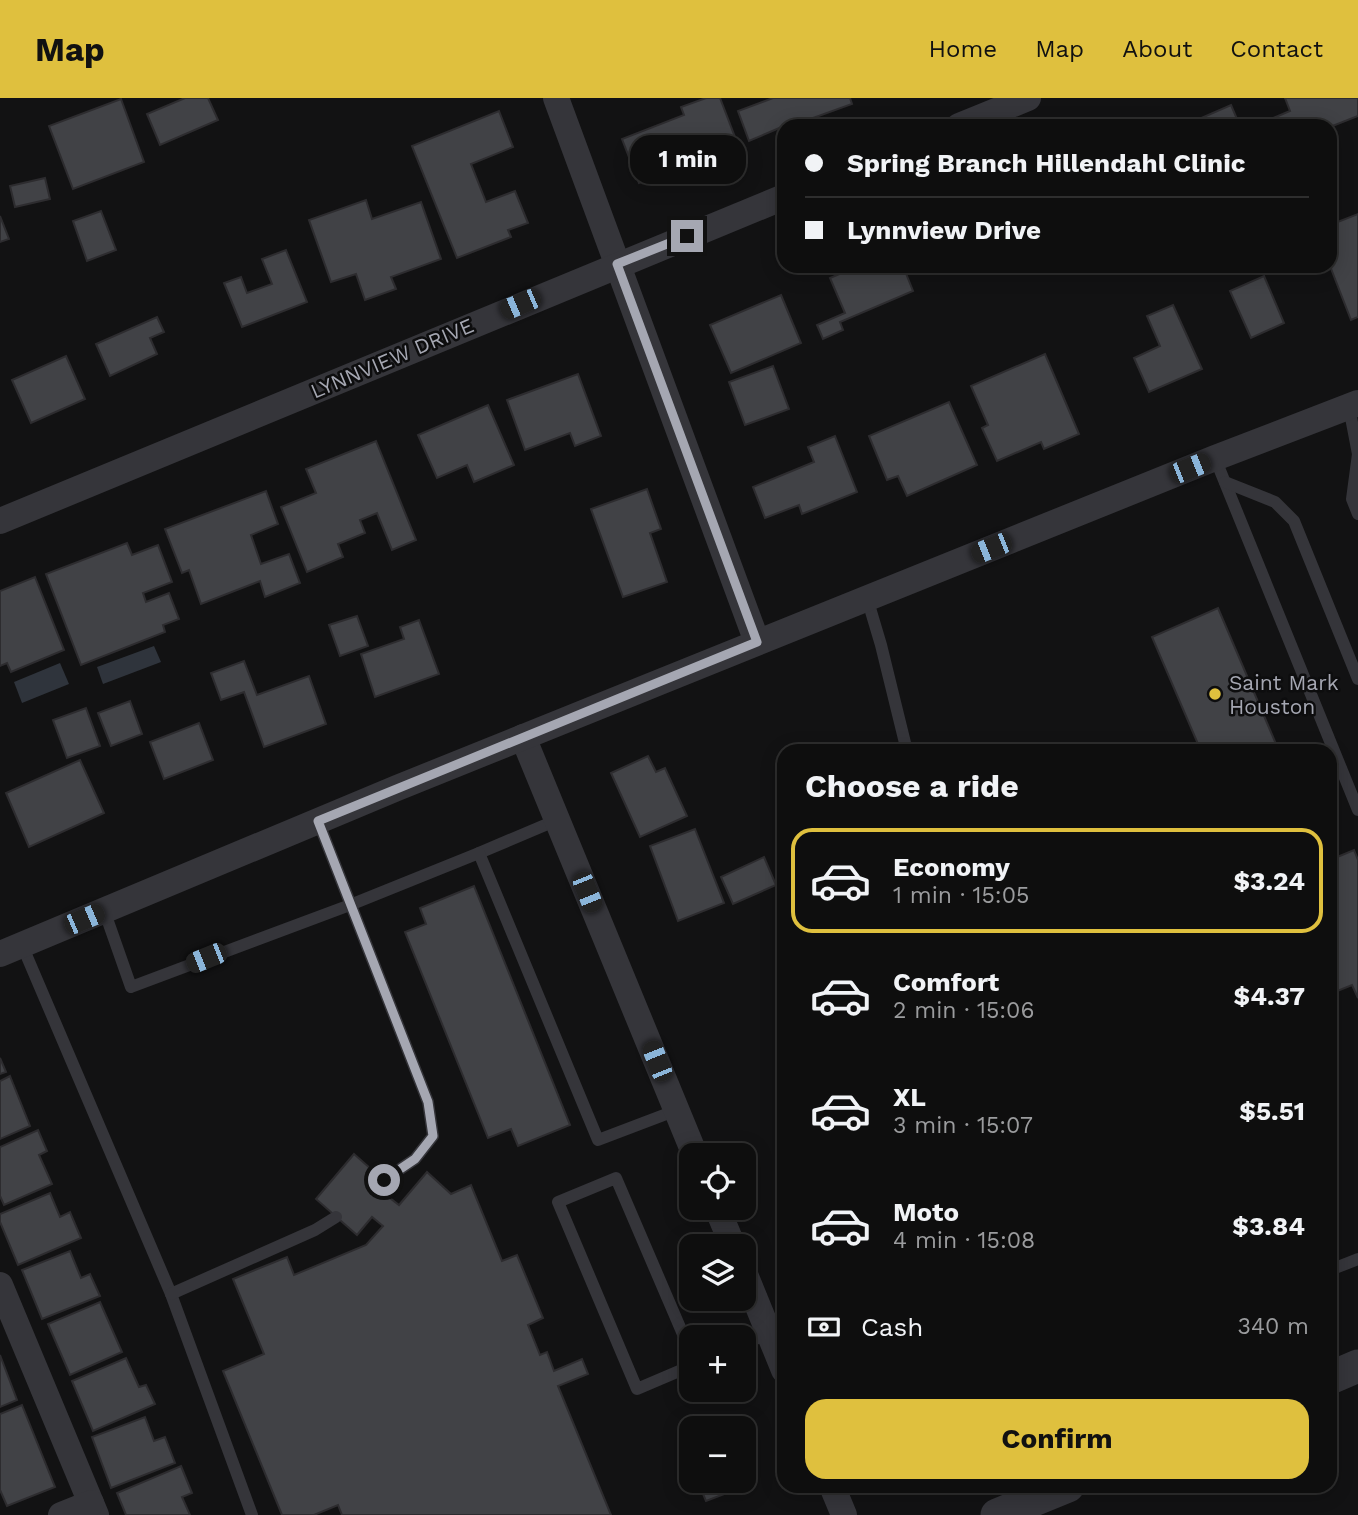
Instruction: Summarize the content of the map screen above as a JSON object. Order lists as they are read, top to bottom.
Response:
{
  "streets": {
    "street": ["LYNNVIEW DRIVE"]
  },
  "places": ["Saint Mark Houston"],
  "page": {
    "header": "Map",
    "nav": [
      "Home",
      "Map",
      "About",
      "Contact"
    ],
    "banner": ["Spring Branch Hillendahl Clinic", "Lynnview Drive"],
    "bubble": "1 min",
    "heading": "Choose a ride",
    "list": [
      {
        "name": "Economy",
        "note": "1 min · 15:05",
        "value": "$3.24"
      },
      {
        "name": "Comfort",
        "note": "2 min · 15:06",
        "value": "$4.37"
      },
      {
        "name": "XL",
        "note": "3 min · 15:07",
        "value": "$5.51"
      },
      {
        "name": "Moto",
        "note": "4 min · 15:08",
        "value": "$3.84"
      }
    ],
    "map_buttons": ["+", "−"],
    "pay": ["Cash", "340 m"],
    "buttons": "Confirm"
  }
}
